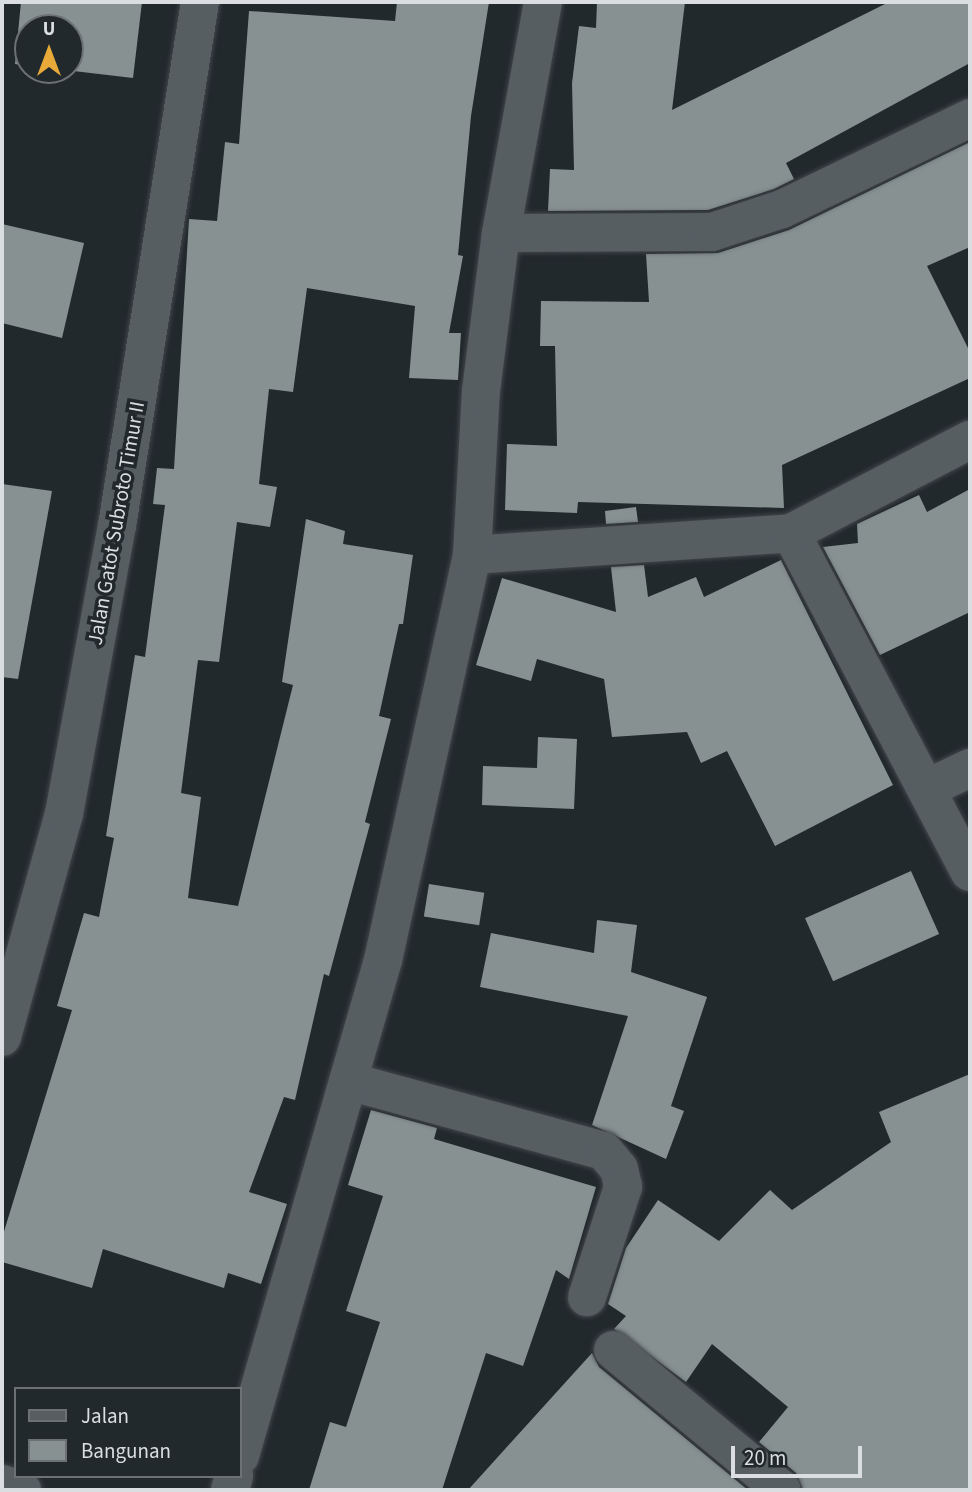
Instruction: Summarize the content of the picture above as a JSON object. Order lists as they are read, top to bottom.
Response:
{
  "streets": {
    "street": ["Jalan Gatot Subroto Timur II"]
  },
  "legend": ["Jalan", "Bangunan"],
  "scale_bar": "20 m",
  "north": "top"
}
